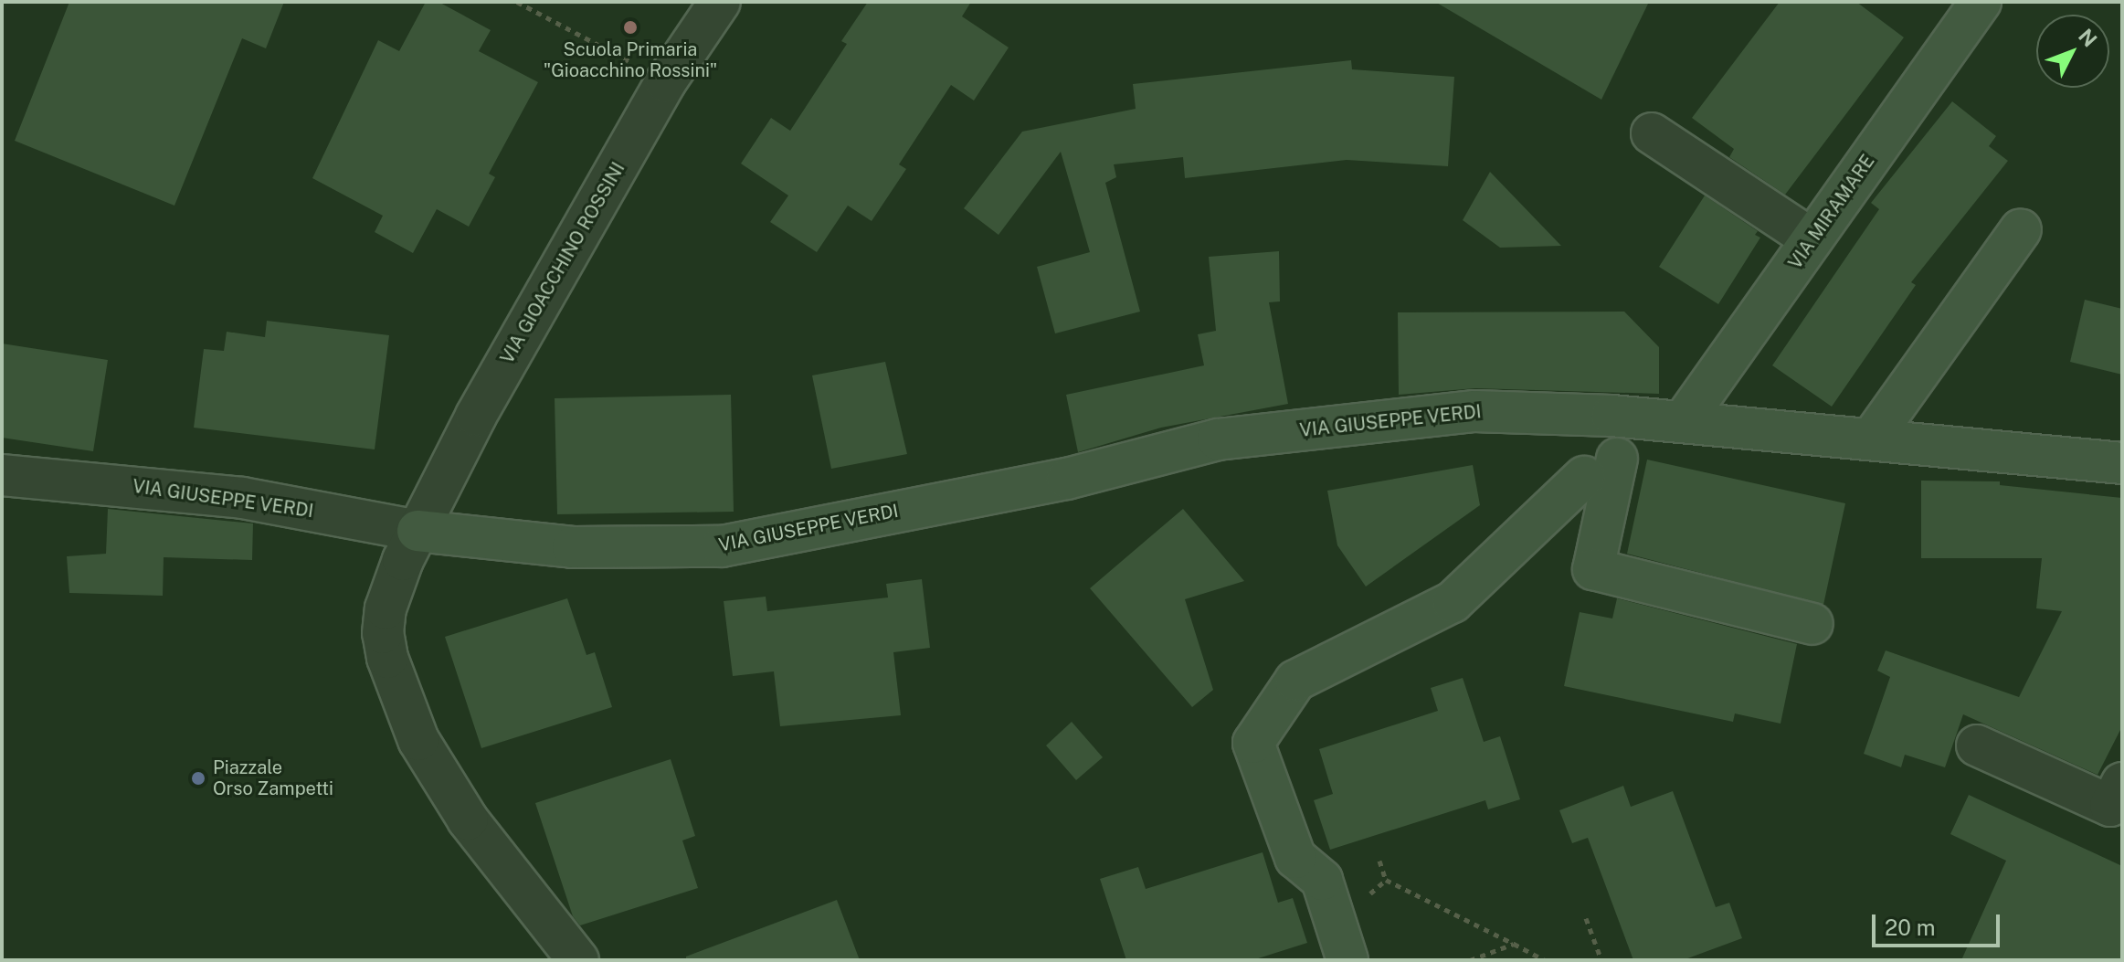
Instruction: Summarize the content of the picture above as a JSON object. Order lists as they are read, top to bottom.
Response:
{
  "streets": {
    "main road": ["VIA MIRAMARE", "VIA GIUSEPPE VERDI"],
    "street": ["VIA GIOACCHINO ROSSINI"]
  },
  "crossings": [
    ["VIA MIRAMARE", "VIA GIUSEPPE VERDI"],
    ["VIA GIOACCHINO ROSSINI", "VIA GIUSEPPE VERDI"]
  ],
  "places": ["Scuola Primaria \"Gioacchino Rossini\"", "Piazzale Orso Zampetti"],
  "scale_bar": "20 m",
  "north": "top right"
}
